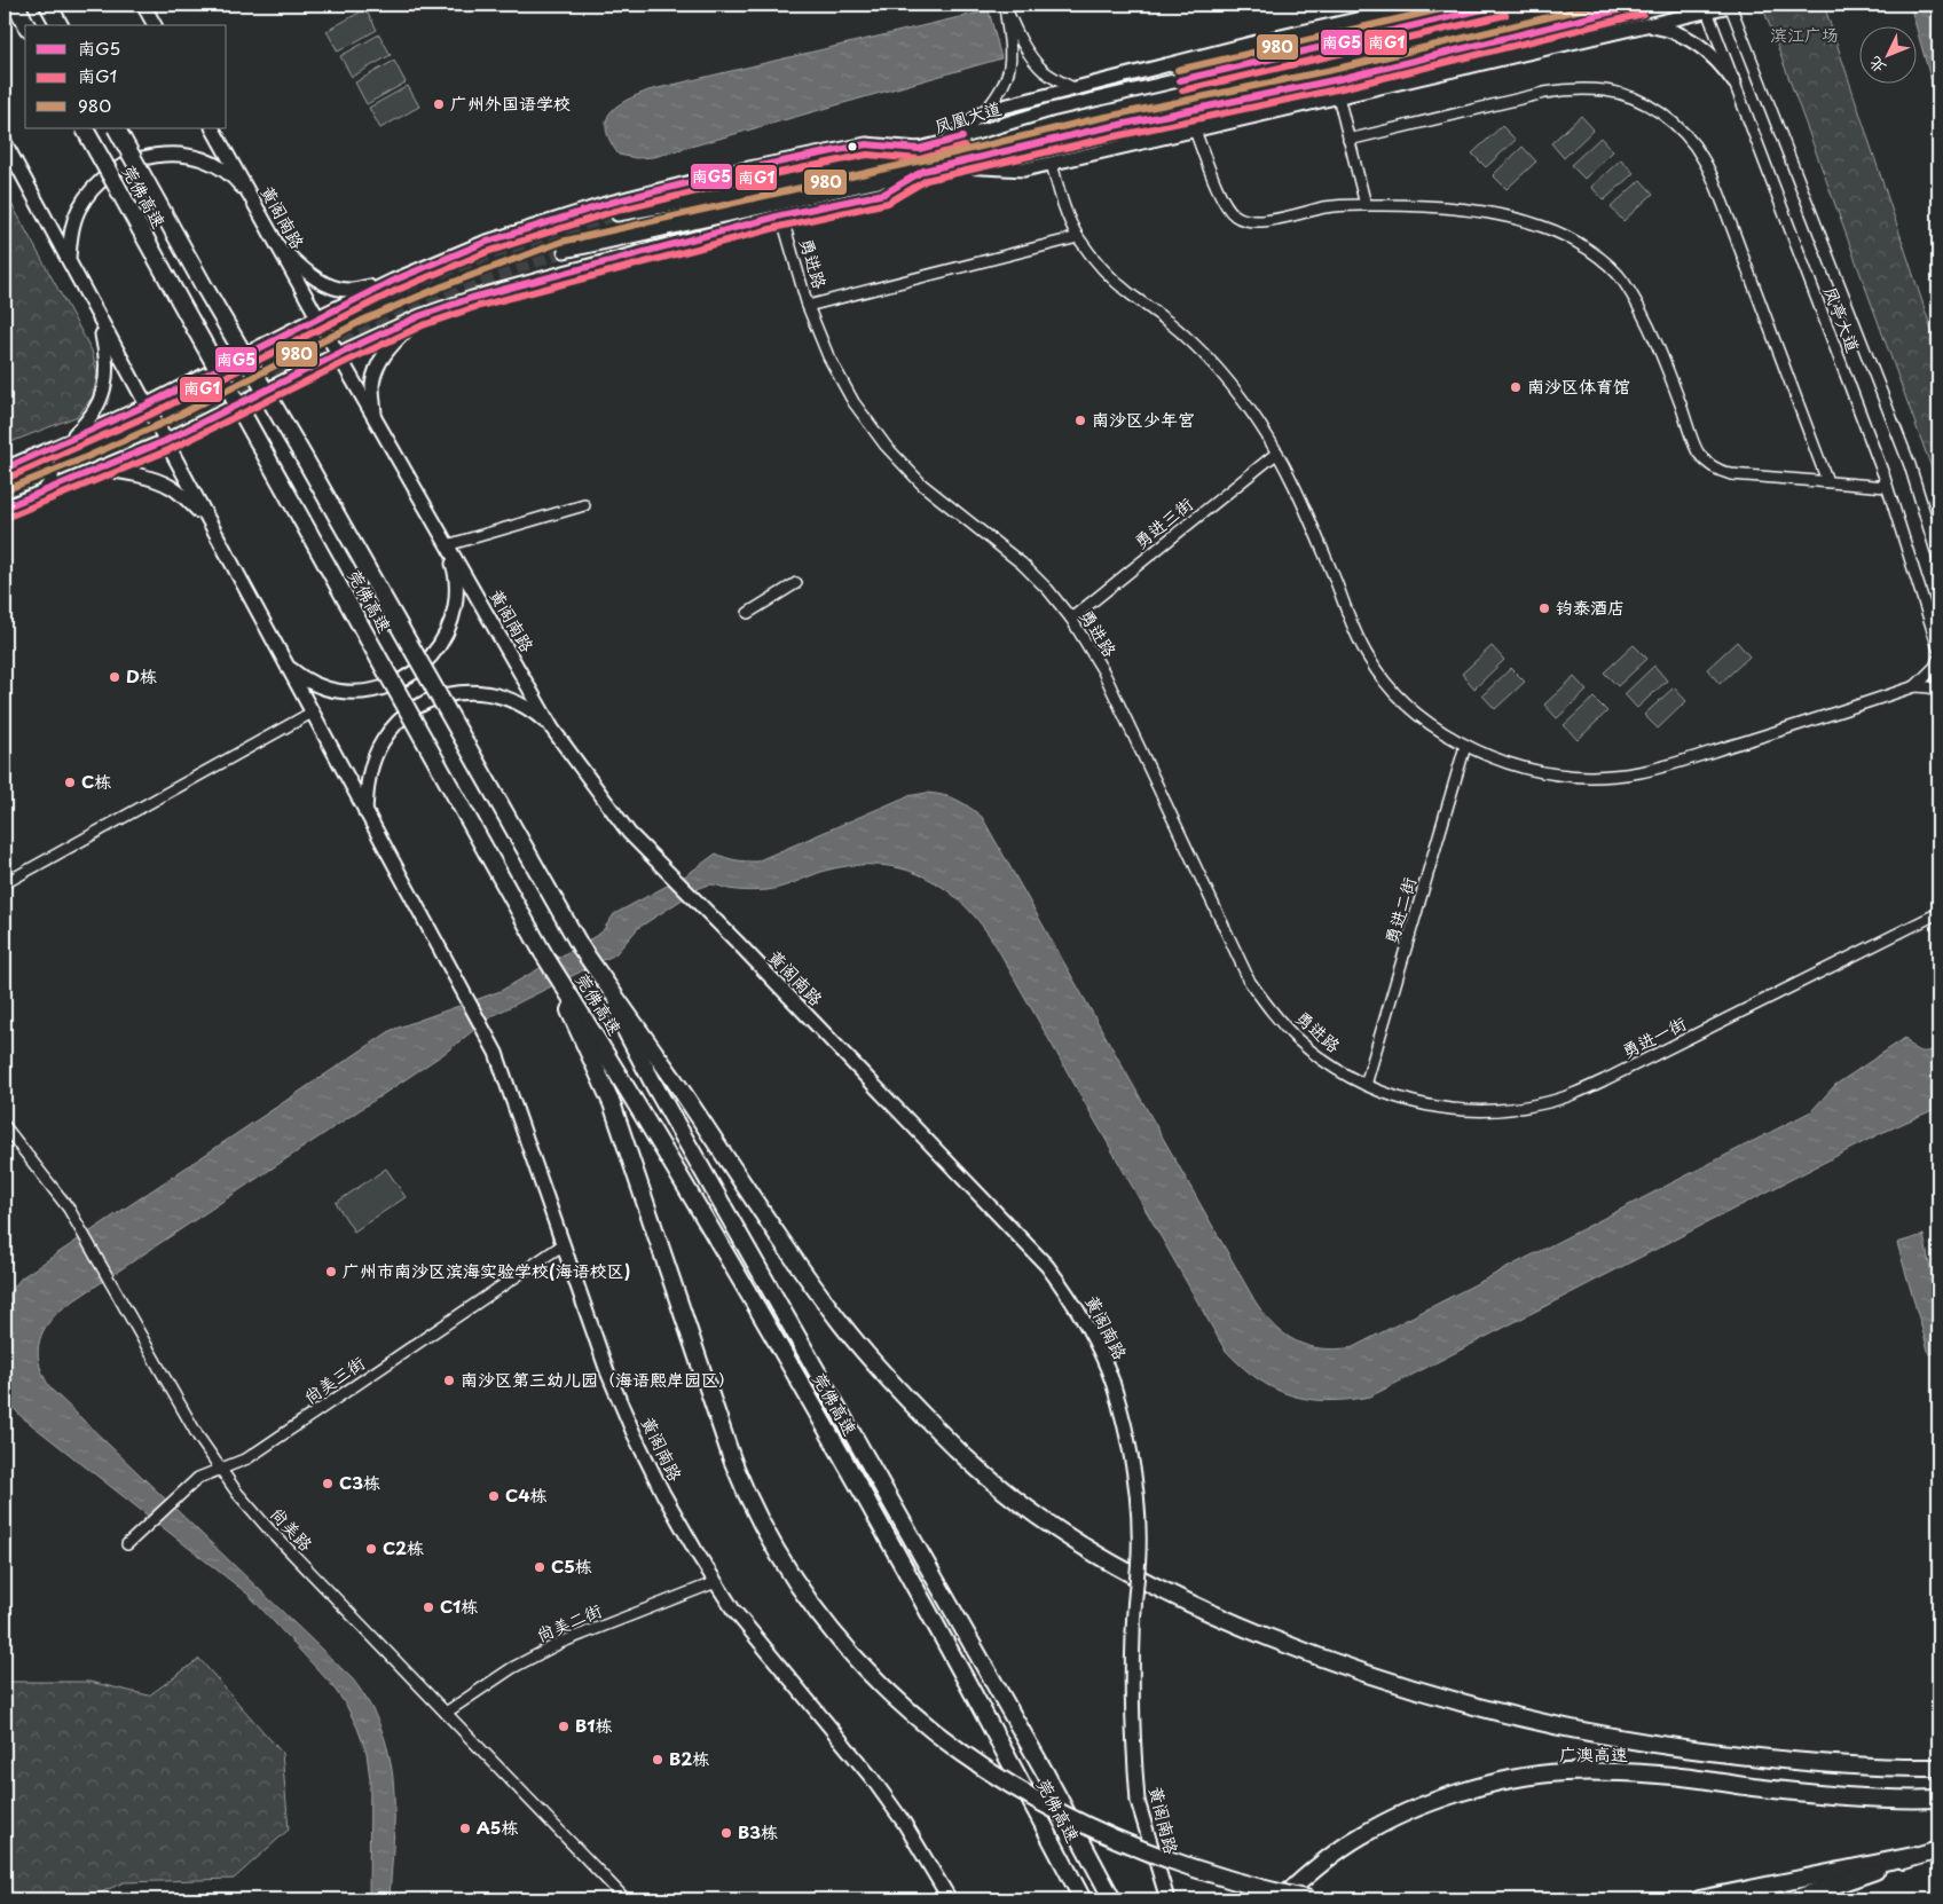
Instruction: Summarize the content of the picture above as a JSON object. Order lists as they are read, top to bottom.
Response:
{
  "streets": {
    "highway": ["莞佛高速", "广澳高速"],
    "main road": ["凤凰大道", "黄阁南路"],
    "street": [
      "勇进路",
      "凤亭大道",
      "勇进三街",
      "勇进二街",
      "勇进一街",
      "尚美三街",
      "尚美路",
      "尚美二街"
    ]
  },
  "crossings": [
    ["黄阁南路", "尚美三街"],
    ["黄阁南路", "尚美二街"],
    ["勇进路", "勇进三街"],
    ["勇进路", "勇进二街"],
    ["勇进路", "勇进一街"],
    ["勇进二街", "勇进一街"],
    ["尚美三街", "尚美路"],
    ["尚美路", "尚美二街"]
  ],
  "parks": ["滨江广场"],
  "places": [
    "广州外国语学校",
    "南沙区体育馆",
    "南沙区少年宫",
    "钧泰酒店",
    "D栋",
    "C栋",
    "广州市南沙区滨海实验学校(海语校区)",
    "南沙区第三幼儿园（海语熙岸园区）",
    "C3栋",
    "C4栋",
    "C2栋",
    "C5栋",
    "C1栋",
    "B1栋",
    "B2栋",
    "A5栋",
    "B3栋"
  ],
  "lines": ["transit line 南G5", "transit line 980", "transit line 南G1"],
  "legend": ["南G5", "南G1", "980"],
  "north": "bottom left"
}
